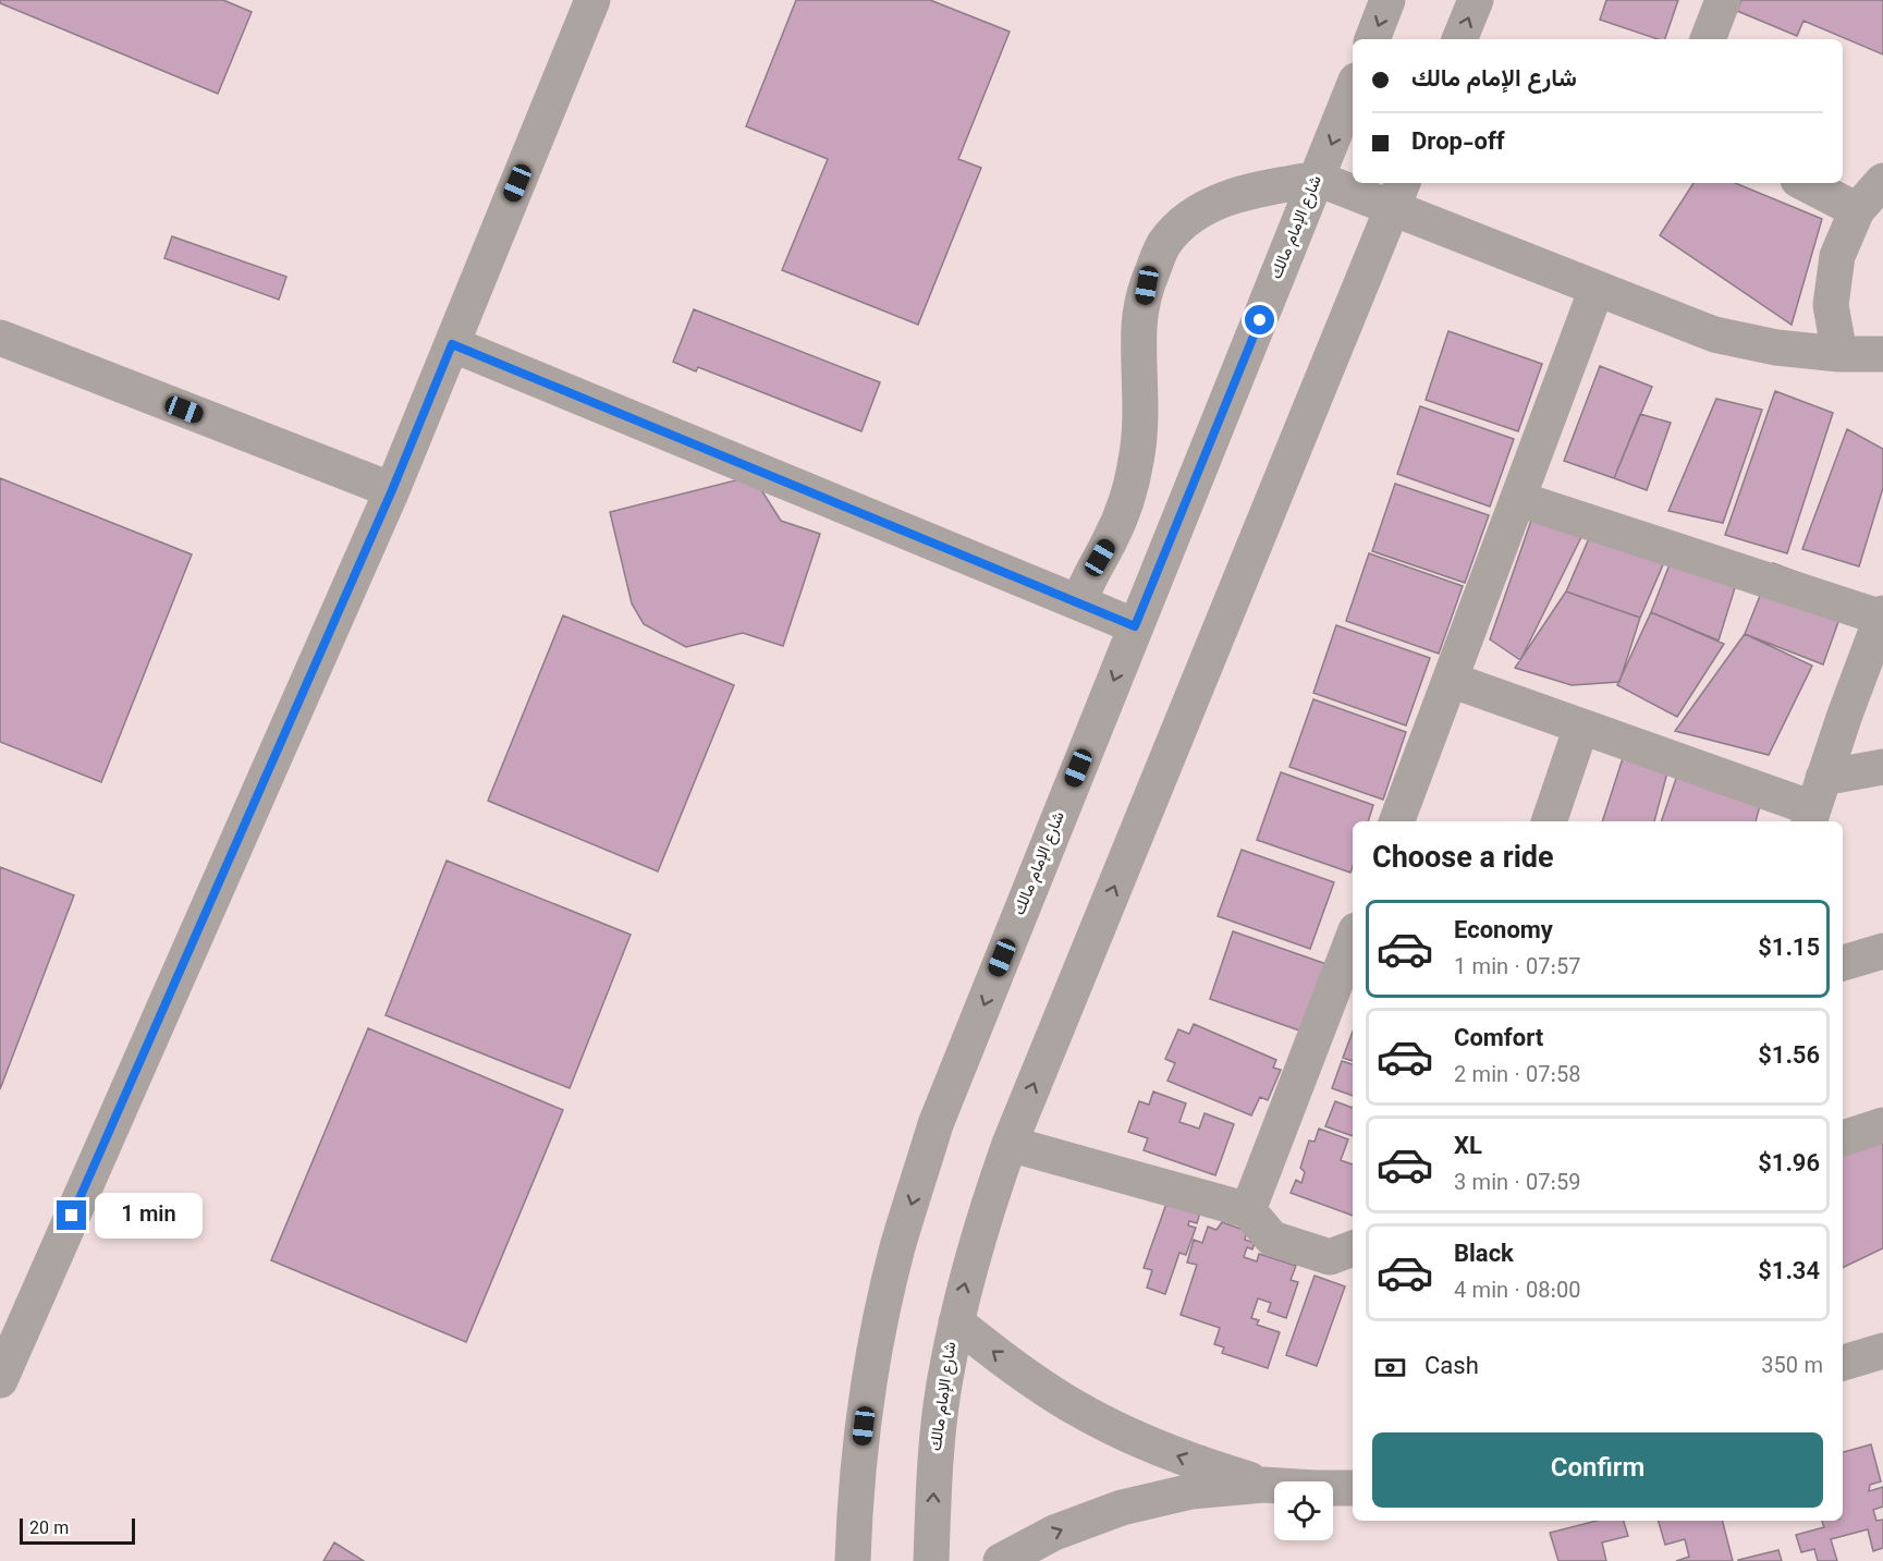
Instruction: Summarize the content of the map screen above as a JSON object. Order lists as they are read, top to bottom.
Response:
{
  "streets": {
    "street": ["شارع الإمام مالك"]
  },
  "scale_bar": "20 m",
  "page": {
    "banner": ["شارع الإمام مالك", "Drop-off"],
    "heading": "Choose a ride",
    "list": [
      {
        "name": "Economy",
        "note": "1 min · 07:57",
        "value": "$1.15"
      },
      {
        "name": "Comfort",
        "note": "2 min · 07:58",
        "value": "$1.56"
      },
      {
        "name": "XL",
        "note": "3 min · 07:59",
        "value": "$1.96"
      },
      {
        "name": "Black",
        "note": "4 min · 08:00",
        "value": "$1.34"
      }
    ],
    "bubble": "1 min",
    "pay": ["Cash", "350 m"],
    "buttons": "Confirm",
    "scale": "20 m"
  }
}
